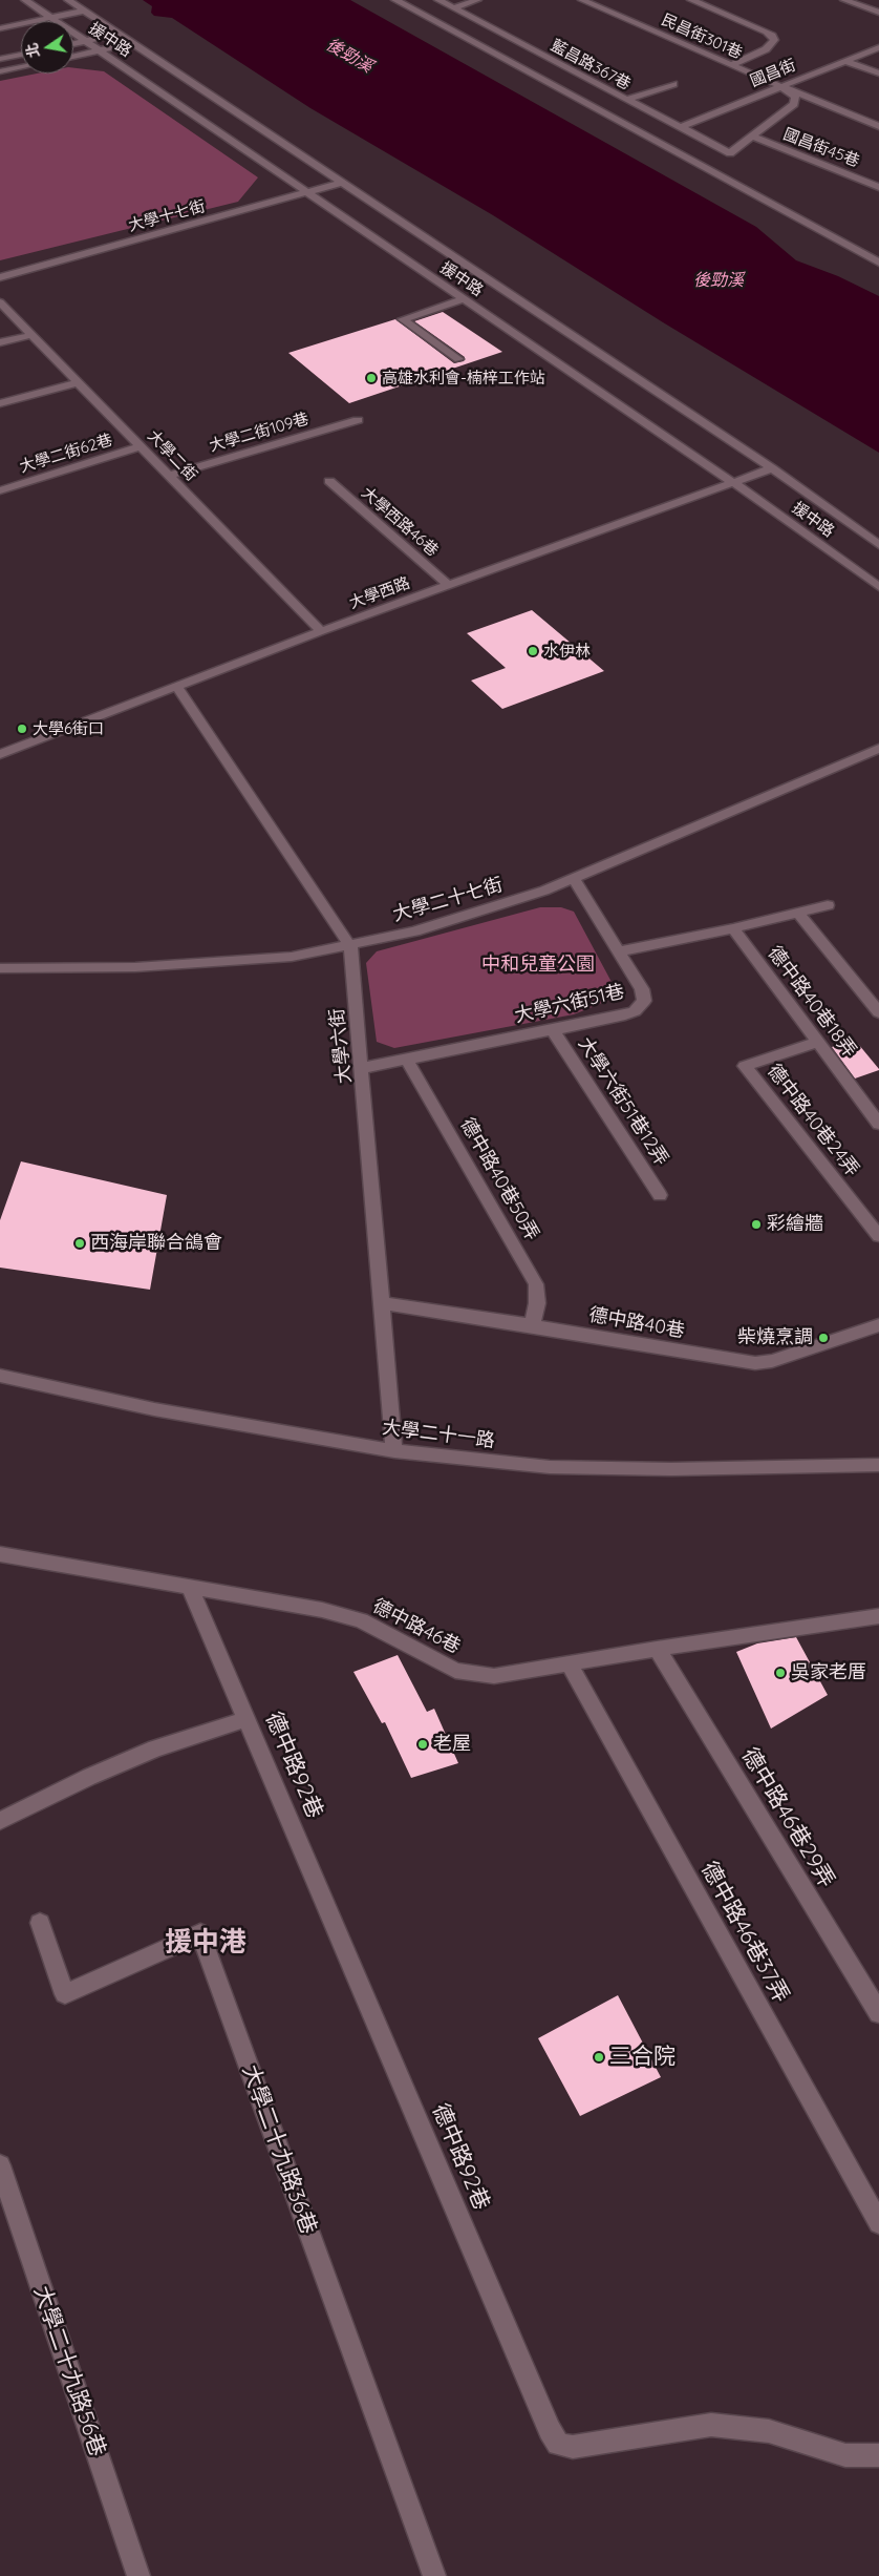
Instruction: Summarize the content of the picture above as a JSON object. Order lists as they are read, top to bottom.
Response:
{
  "streets": {
    "street": [
      "民昌街301巷",
      "援中路",
      "藍昌路367巷",
      "國昌街",
      "國昌街45巷",
      "大學十七街",
      "大學二街109巷",
      "大學二街62巷",
      "大學二街",
      "大學西路46巷",
      "大學西路",
      "大學二十七街",
      "德中路40巷18弄",
      "大學六街51巷",
      "大學六街",
      "大學六街51巷12弄",
      "德中路40巷24弄",
      "德中路40巷50弄",
      "德中路40巷",
      "大學二十一路",
      "德中路46巷",
      "德中路92巷",
      "德中路46巷29弄",
      "德中路46巷37弄",
      "大學二十九路36巷",
      "大學二十九路56巷"
    ]
  },
  "crossings": [
    ["民昌街301巷", "國昌街"],
    ["援中路", "大學十七街"],
    ["援中路", "大學西路"],
    ["藍昌路367巷", "國昌街"],
    ["藍昌路367巷", "國昌街45巷"],
    ["大學二街109巷", "大學二街"],
    ["大學二街62巷", "大學二街"],
    ["大學二街", "大學西路"],
    ["大學西路46巷", "大學西路"],
    ["大學西路", "大學六街"],
    ["大學二十七街", "大學六街51巷"],
    ["大學二十七街", "大學六街"],
    ["德中路40巷18弄", "德中路40巷24弄"],
    ["大學六街51巷", "大學六街"],
    ["大學六街51巷", "大學六街51巷12弄"],
    ["大學六街51巷", "德中路40巷50弄"],
    ["大學六街", "德中路40巷"],
    ["大學六街", "大學二十一路"],
    ["德中路40巷50弄", "德中路40巷"],
    ["德中路46巷", "德中路92巷"],
    ["德中路46巷", "德中路46巷29弄"],
    ["德中路46巷", "德中路46巷37弄"]
  ],
  "districts": ["援中港"],
  "water": ["後勁溪"],
  "parks": ["中和兒童公園"],
  "places": [
    "高雄水利會-楠梓工作站",
    "水伊林",
    "大學6街口",
    "彩繪牆",
    "西海岸聯合鴿會",
    "柴燒烹調",
    "吳家老厝",
    "老屋",
    "三合院"
  ],
  "north": "left"
}
